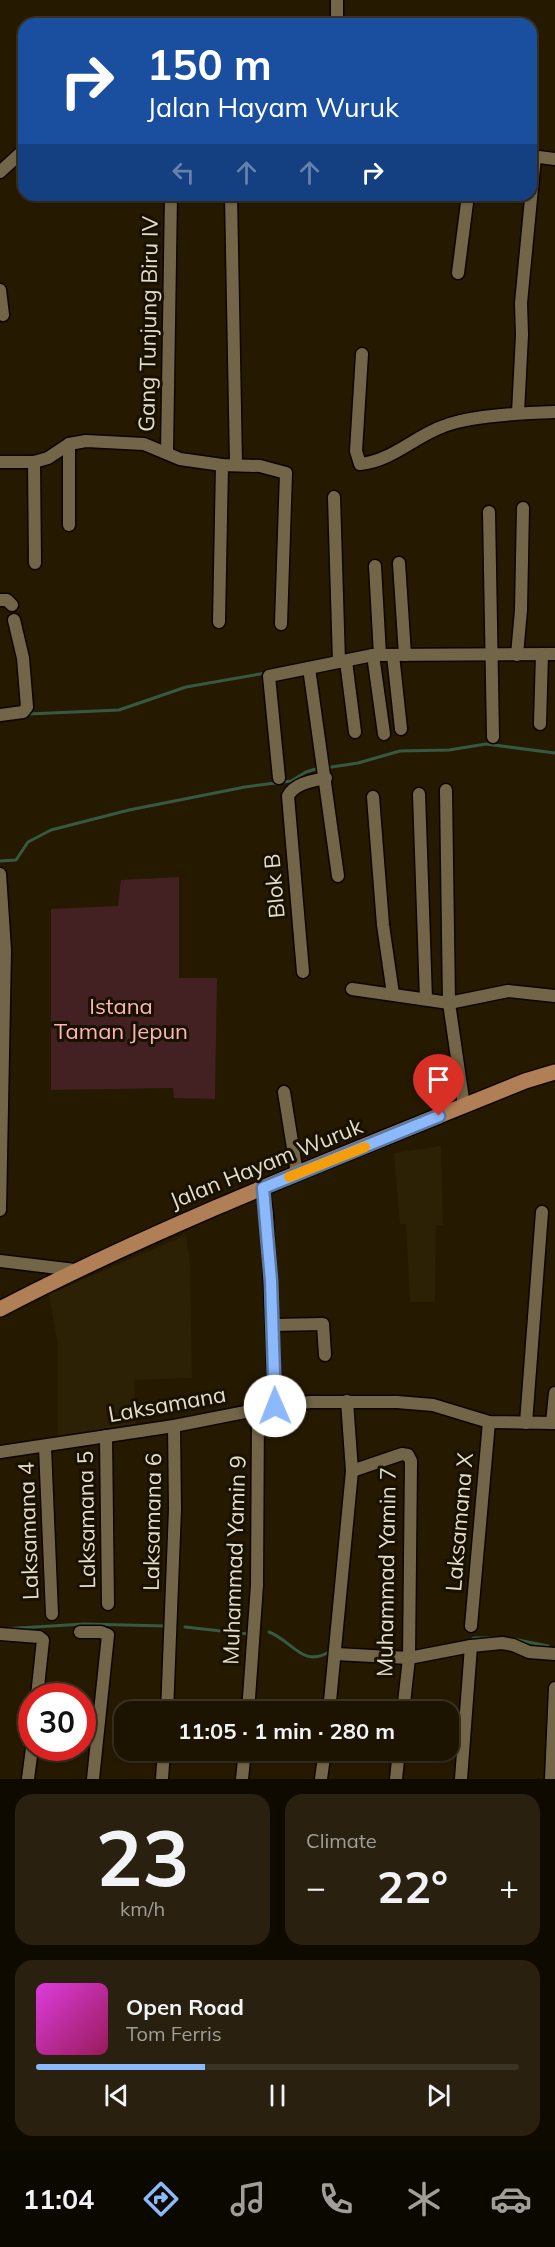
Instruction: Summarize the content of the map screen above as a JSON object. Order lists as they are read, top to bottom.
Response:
{
  "streets": {
    "main road": ["Jalan Hayam Wuruk"],
    "street": [
      "Gang Tunjung Biru IV",
      "Blok B",
      "Laksamana",
      "Laksamana 5",
      "Laksamana 6",
      "Laksamana X",
      "Laksamana 4",
      "Muhammad Yamin 9",
      "Muhammad Yamin 7"
    ]
  },
  "crossings": [
    ["Laksamana", "Laksamana 5"],
    ["Laksamana", "Laksamana 6"],
    ["Laksamana", "Laksamana X"],
    ["Laksamana", "Laksamana 4"],
    ["Laksamana", "Muhammad Yamin 9"]
  ],
  "parks": ["Istana Taman Jepun"],
  "page": {
    "turn": ["150 m", "Jalan Hayam Wuruk"],
    "limit": "30",
    "trip": "11:05 · 1 min · 280 m",
    "tile": [
      ["23", "km/h"],
      "Climate"
    ],
    "heat": ["−", "22°", "+"],
    "song": ["Open Road", "Tom Ferris"],
    "tabs": "11:04"
  }
}
